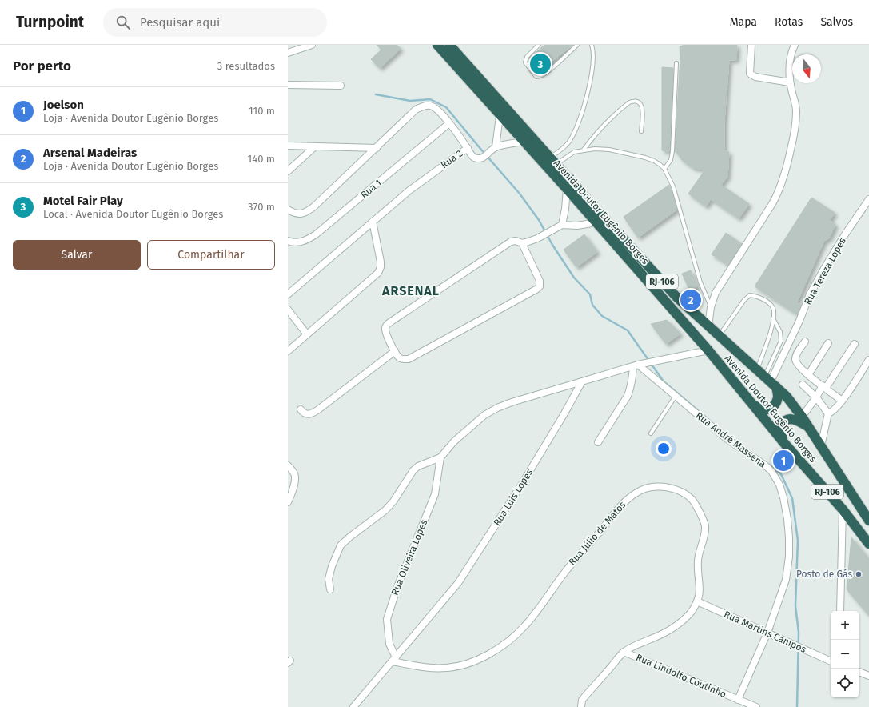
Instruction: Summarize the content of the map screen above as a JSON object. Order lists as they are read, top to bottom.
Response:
{
  "streets": {
    "highway": ["Avenida Doutor Eugênio Borges", "RJ-106"],
    "street": [
      "Rua 2",
      "Rua 1",
      "Rua Tereza Lopes",
      "Rua André Massena",
      "Rua Luís Lopes",
      "Rua Júlio de Matos",
      "Rua Oliveira Lopes",
      "Rua Martins Campos",
      "Rua Lindolfo Coutinho"
    ]
  },
  "crossings": [
    ["Rua 2", "Rua 1"],
    ["Avenida Doutor Eugênio Borges", "Rua Tereza Lopes"],
    ["Rua André Massena", "Rua Martins Campos"],
    ["Rua André Massena", "Rua Lindolfo Coutinho"],
    ["Rua Luís Lopes", "Rua Júlio de Matos"],
    ["Rua Luís Lopes", "Rua Oliveira Lopes"],
    ["Rua Júlio de Matos", "Rua Oliveira Lopes"],
    ["Rua Júlio de Matos", "Rua Martins Campos"],
    ["Rua Júlio de Matos", "Rua Lindolfo Coutinho"]
  ],
  "districts": ["ARSENAL"],
  "places": ["Posto de Gás"],
  "north": "bottom",
  "page": {
    "header": "Turnpoint",
    "search": "Pesquisar aqui",
    "nav": ["Mapa", "Rotas", "Salvos"],
    "heading": ["Por perto", "3 resultados"],
    "pins": ["3", "2", "1"],
    "list": [
      {
        "mark": "1",
        "name": "Joelson",
        "note": "Loja · Avenida Doutor Eugênio Borges",
        "value": "110 m"
      },
      {
        "mark": "2",
        "name": "Arsenal Madeiras",
        "note": "Loja · Avenida Doutor Eugênio Borges",
        "value": "140 m"
      },
      {
        "mark": "3",
        "name": "Motel Fair Play",
        "note": "Local · Avenida Doutor Eugênio Borges",
        "value": "370 m"
      }
    ],
    "buttons": ["Salvar", "Compartilhar"],
    "map_buttons": ["+", "−"]
  }
}
